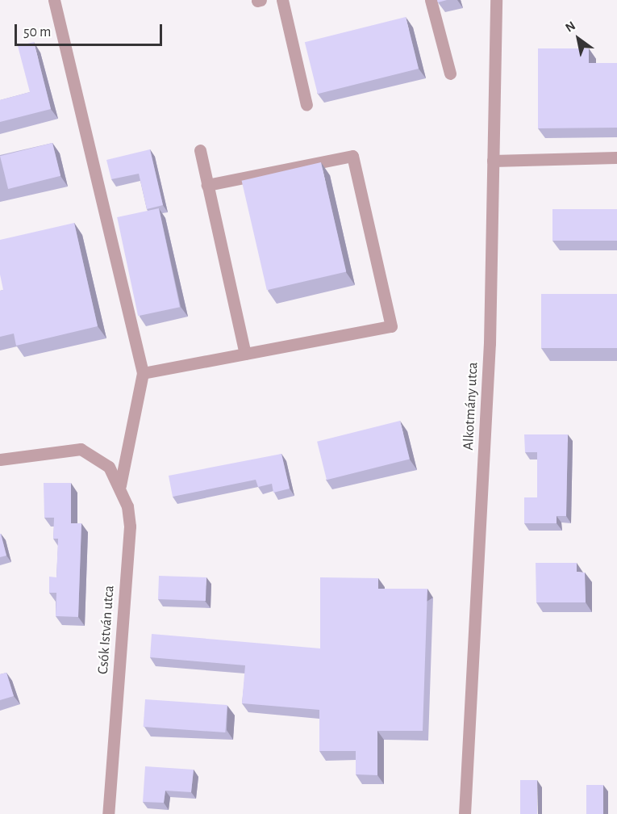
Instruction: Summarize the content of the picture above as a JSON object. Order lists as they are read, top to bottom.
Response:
{
  "streets": {
    "street": ["Alkotmány utca", "Csók István utca"]
  },
  "scale_bar": "50 m",
  "north": "top left"
}
